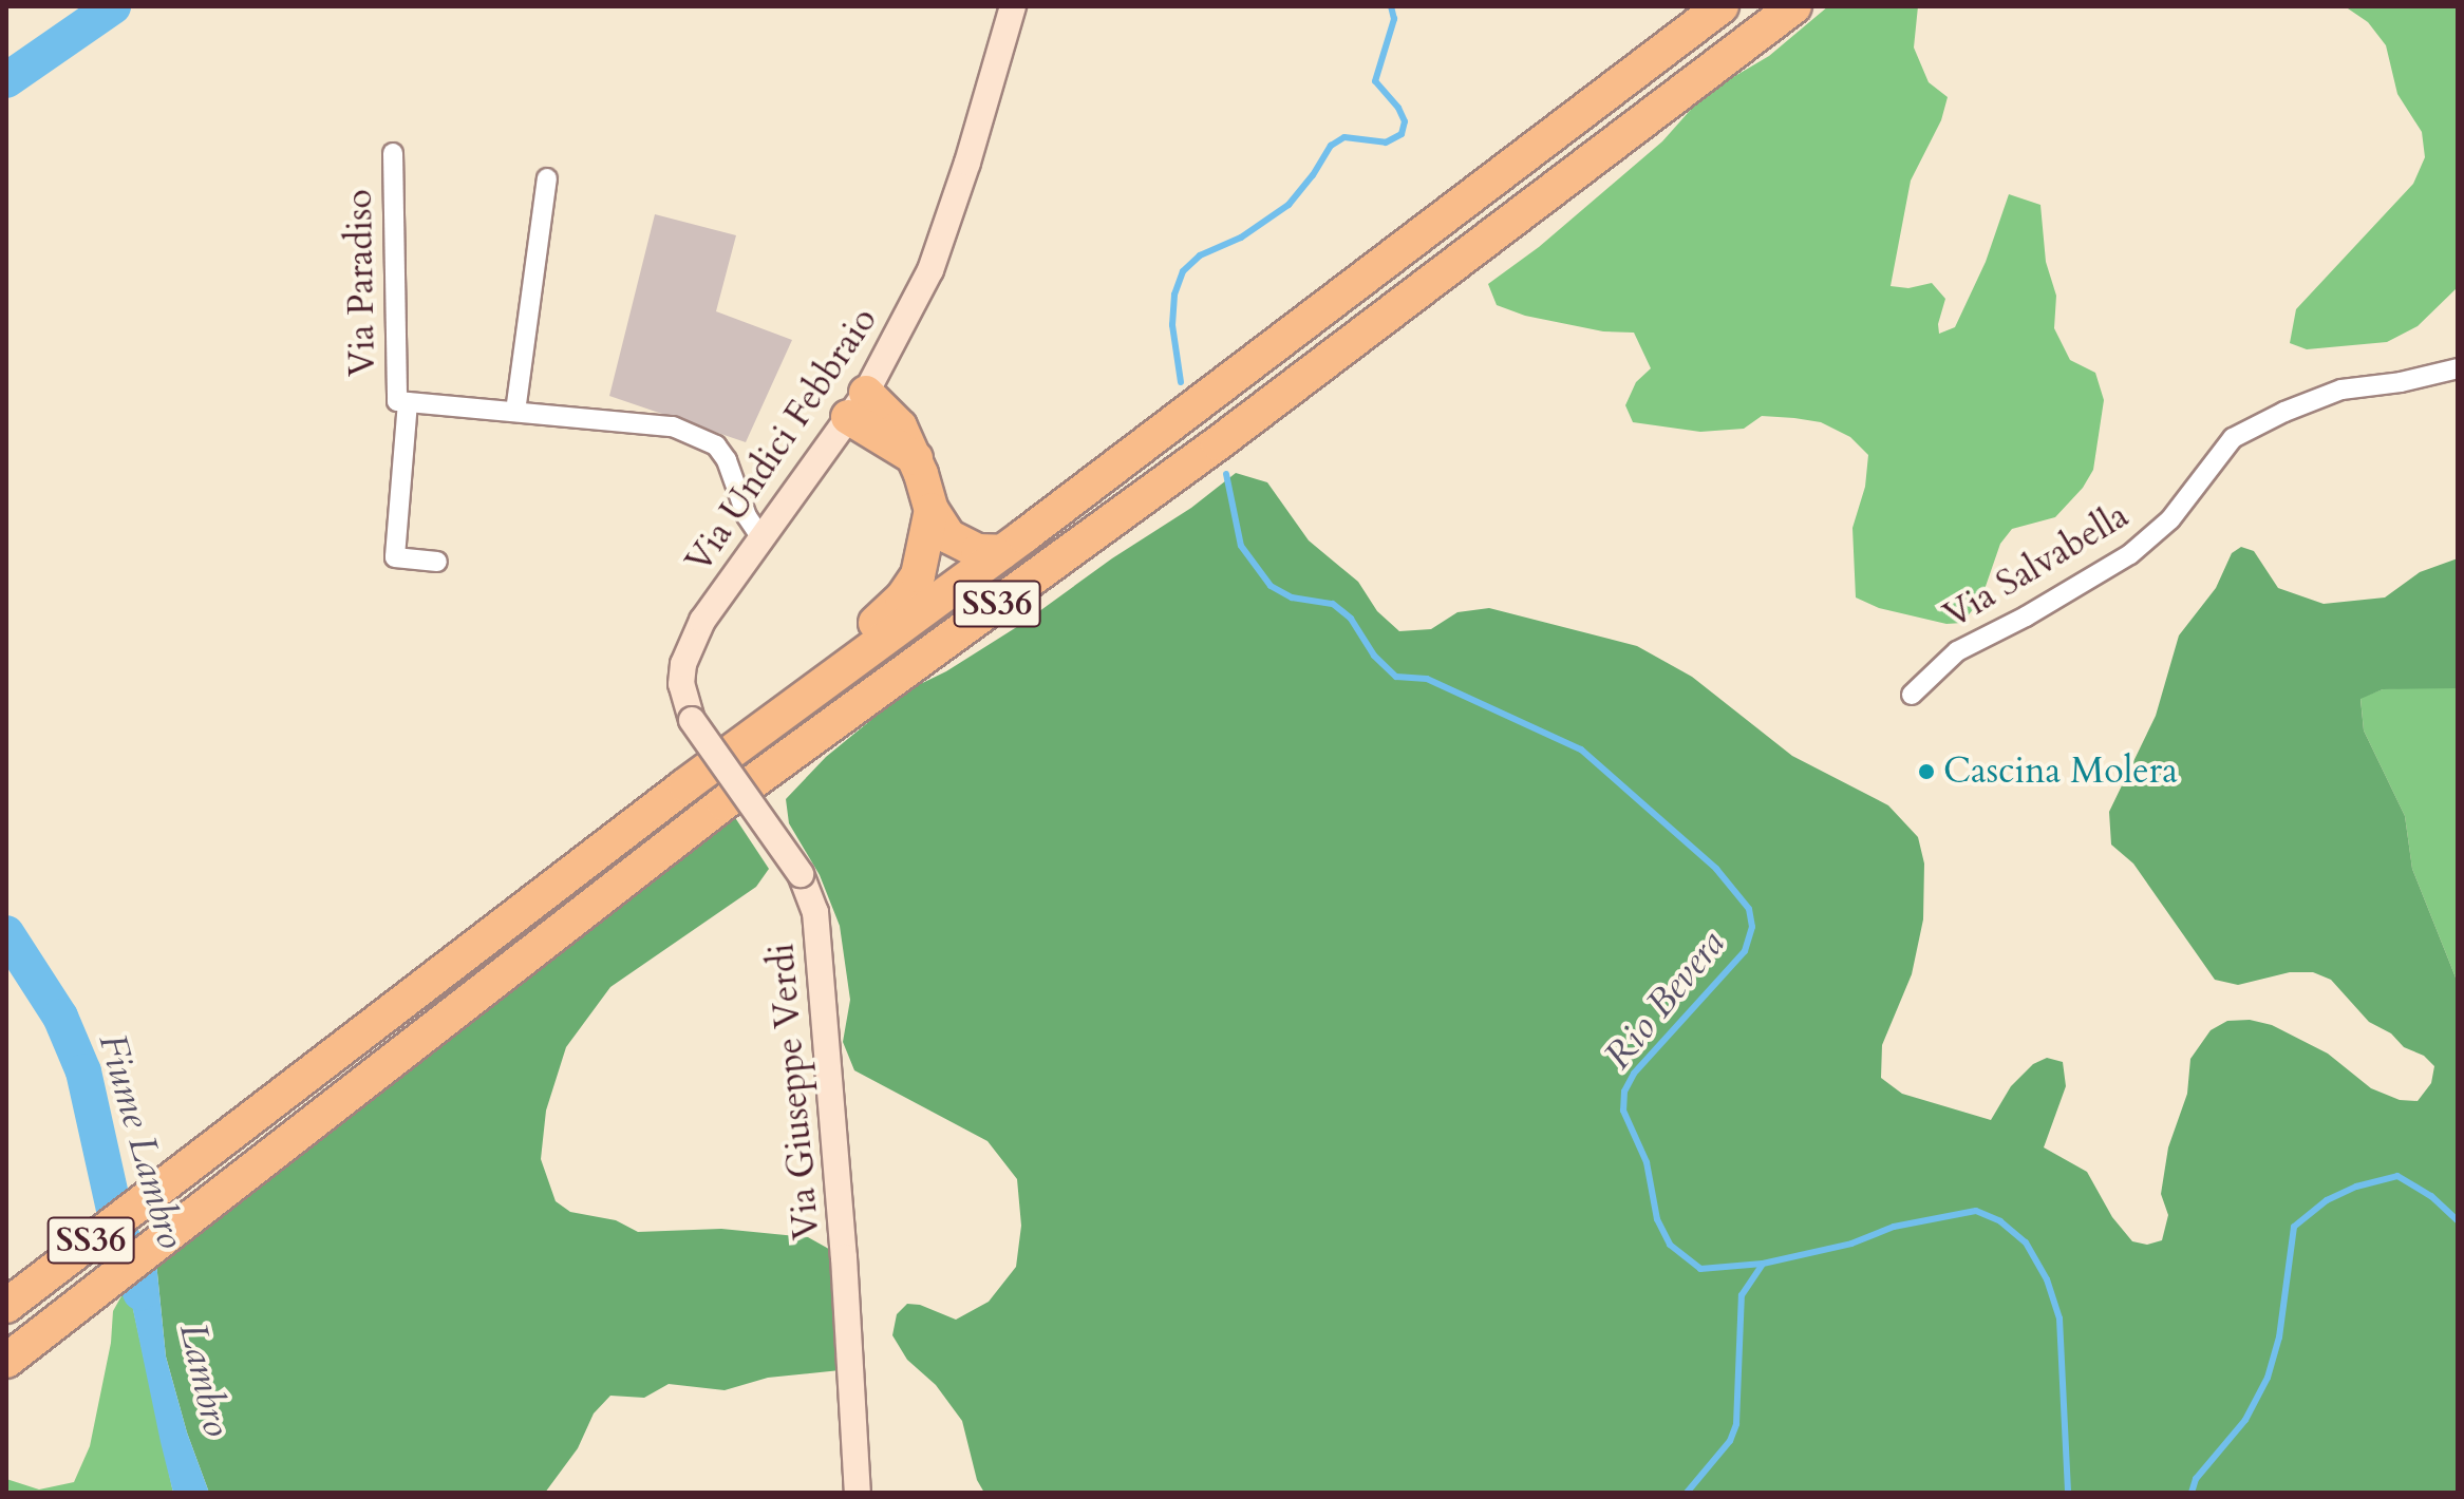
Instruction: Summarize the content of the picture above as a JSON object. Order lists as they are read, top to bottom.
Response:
{
  "streets": {
    "highway": ["SS36"],
    "street": [
      "Via Paradiso",
      "Via Undici Febbraio",
      "Via Salvabella",
      "Via Giuseppe Verdi"
    ]
  },
  "crossings": [
    ["Via Paradiso", "Via Undici Febbraio"],
    ["Via Undici Febbraio", "Via Giuseppe Verdi"]
  ],
  "water": ["Rio Bevera", "Fiume Lambro", "Lambro"],
  "places": ["Cascina Molera"]
}
